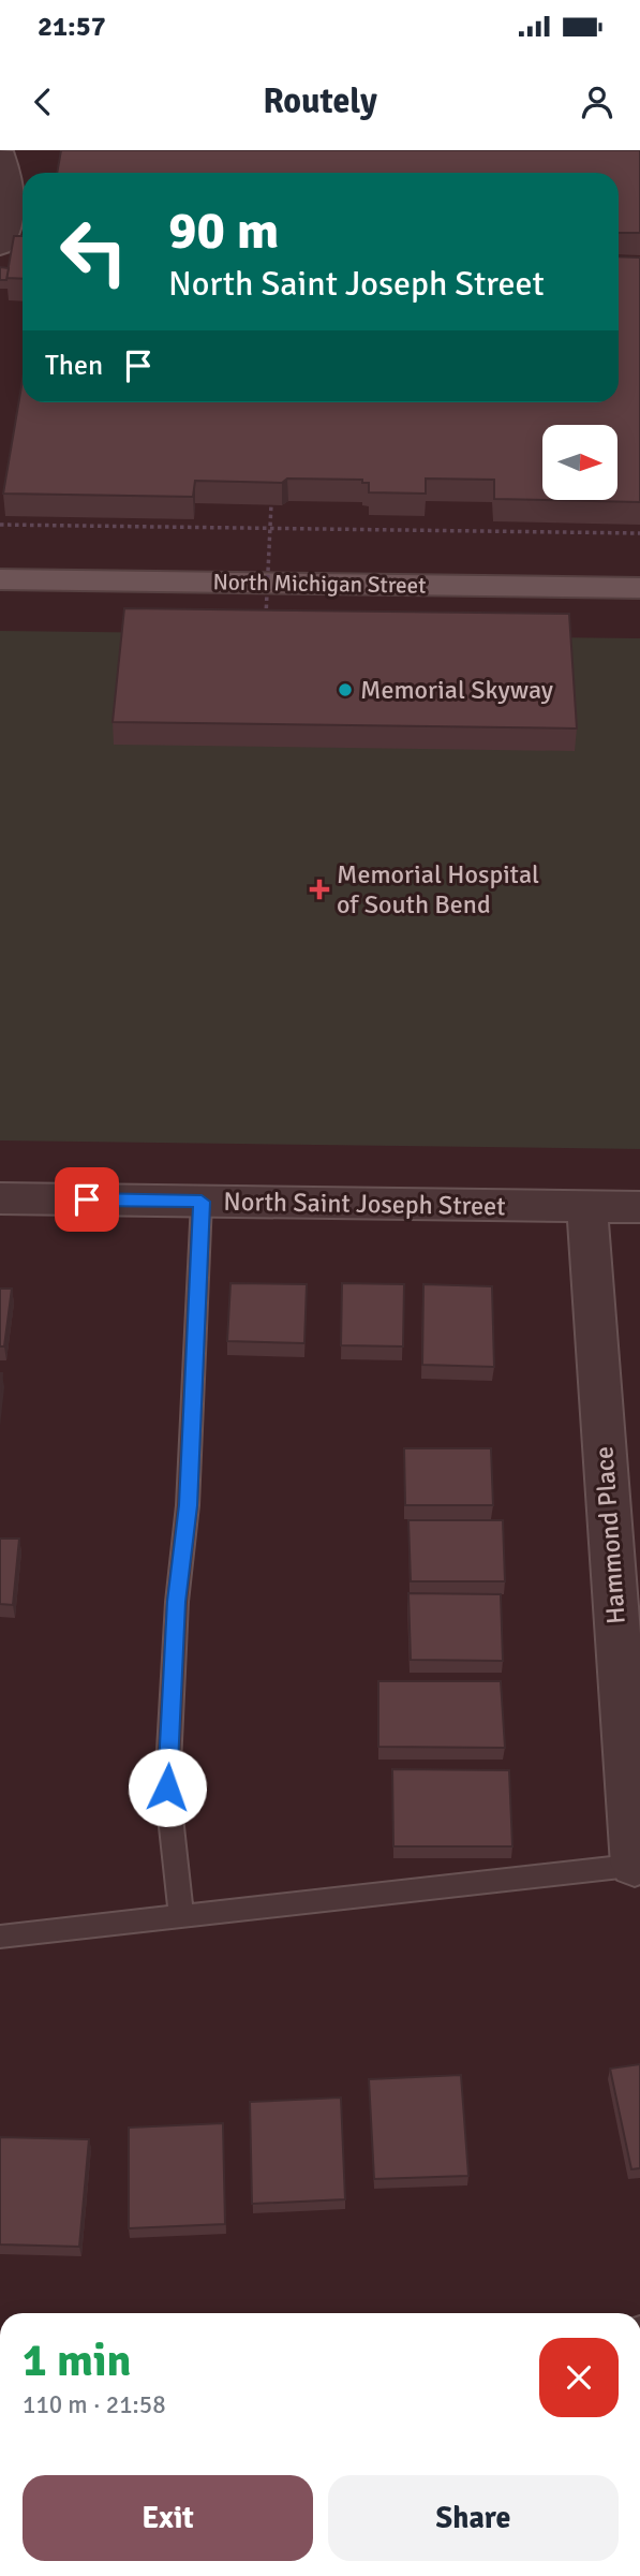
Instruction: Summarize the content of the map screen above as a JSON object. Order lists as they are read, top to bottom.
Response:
{
  "streets": {
    "main road": ["North Michigan Street"],
    "street": ["North Saint Joseph Street", "Hammond Place"]
  },
  "crossings": [
    ["North Saint Joseph Street", "Hammond Place"]
  ],
  "places": {
    "other": ["Memorial Skyway"],
    "health": ["Memorial Hospital of South Bend"]
  },
  "north": "right",
  "page": {
    "status": "21:57",
    "header": "Routely",
    "turn": ["90 m", "North Saint Joseph Street"],
    "then": "Then",
    "heading": ["1 min", "110 m · 21:58"],
    "buttons": ["Exit", "Share"]
  }
}
